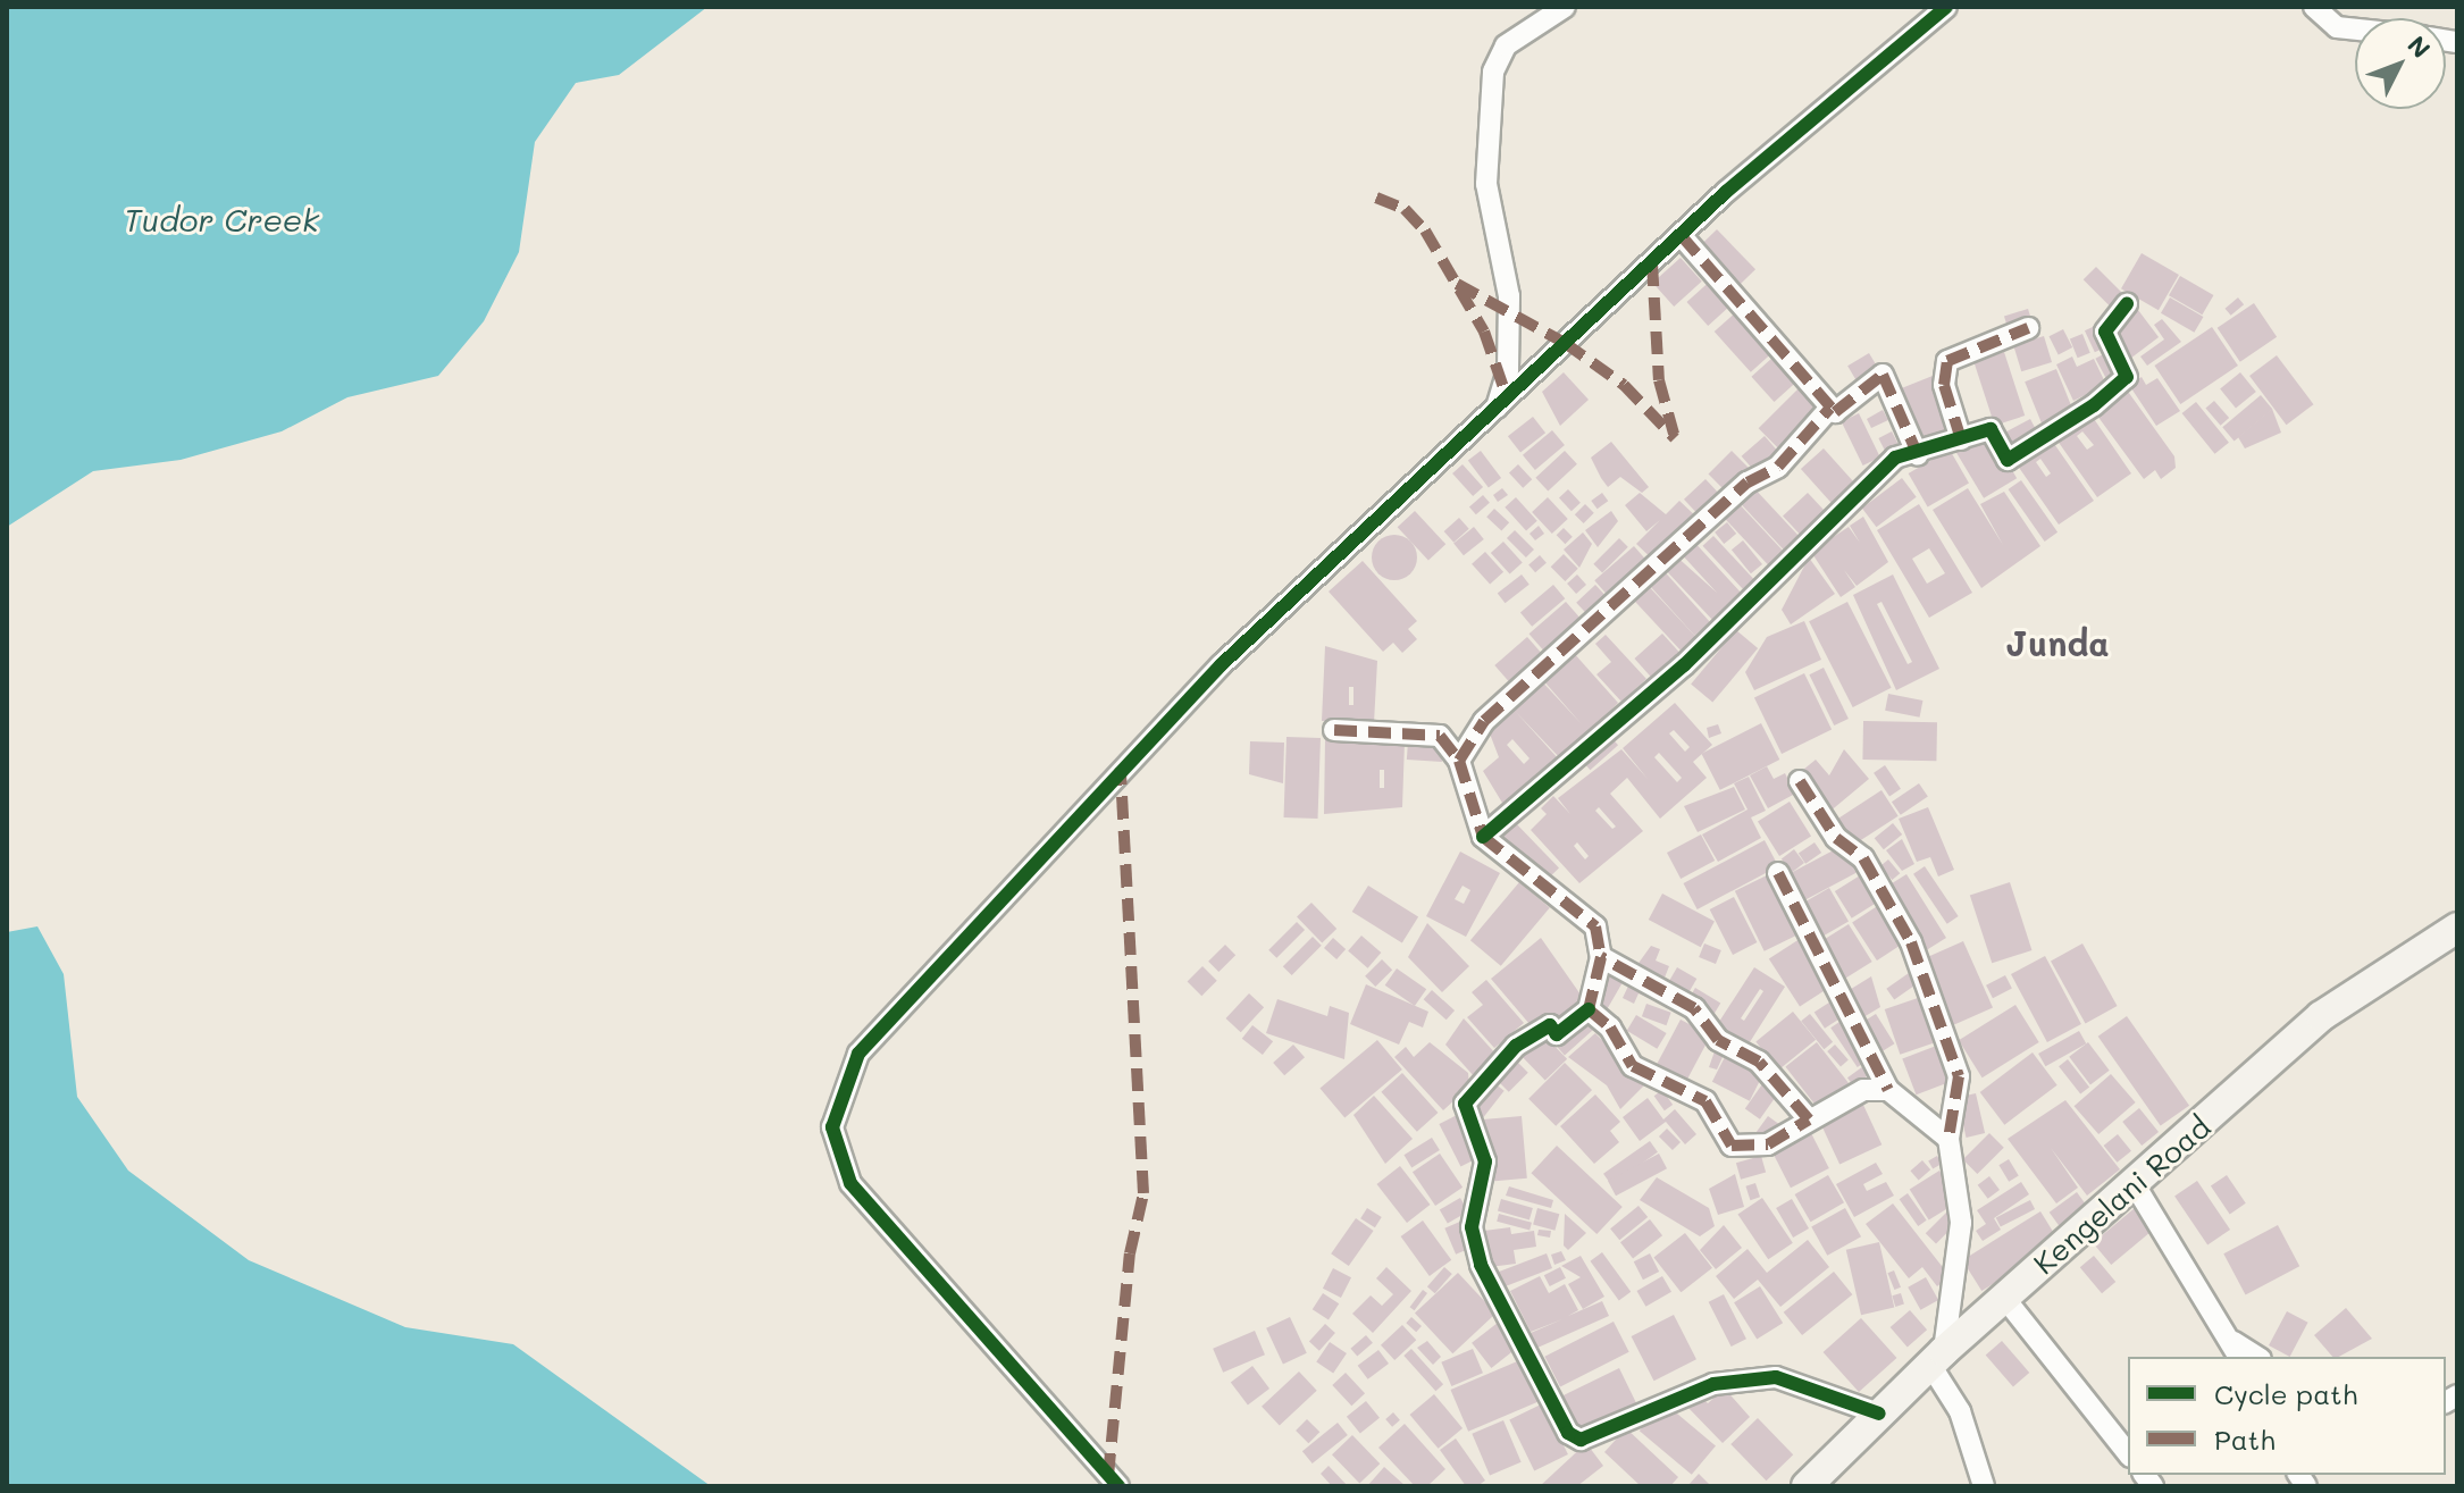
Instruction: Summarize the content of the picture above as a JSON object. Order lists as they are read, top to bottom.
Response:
{
  "streets": {
    "main road": ["Kengelani Road"]
  },
  "districts": ["Junda"],
  "water": ["Tudor Creek"],
  "legend": ["Cycle path", "Path"],
  "north": "top right"
}
